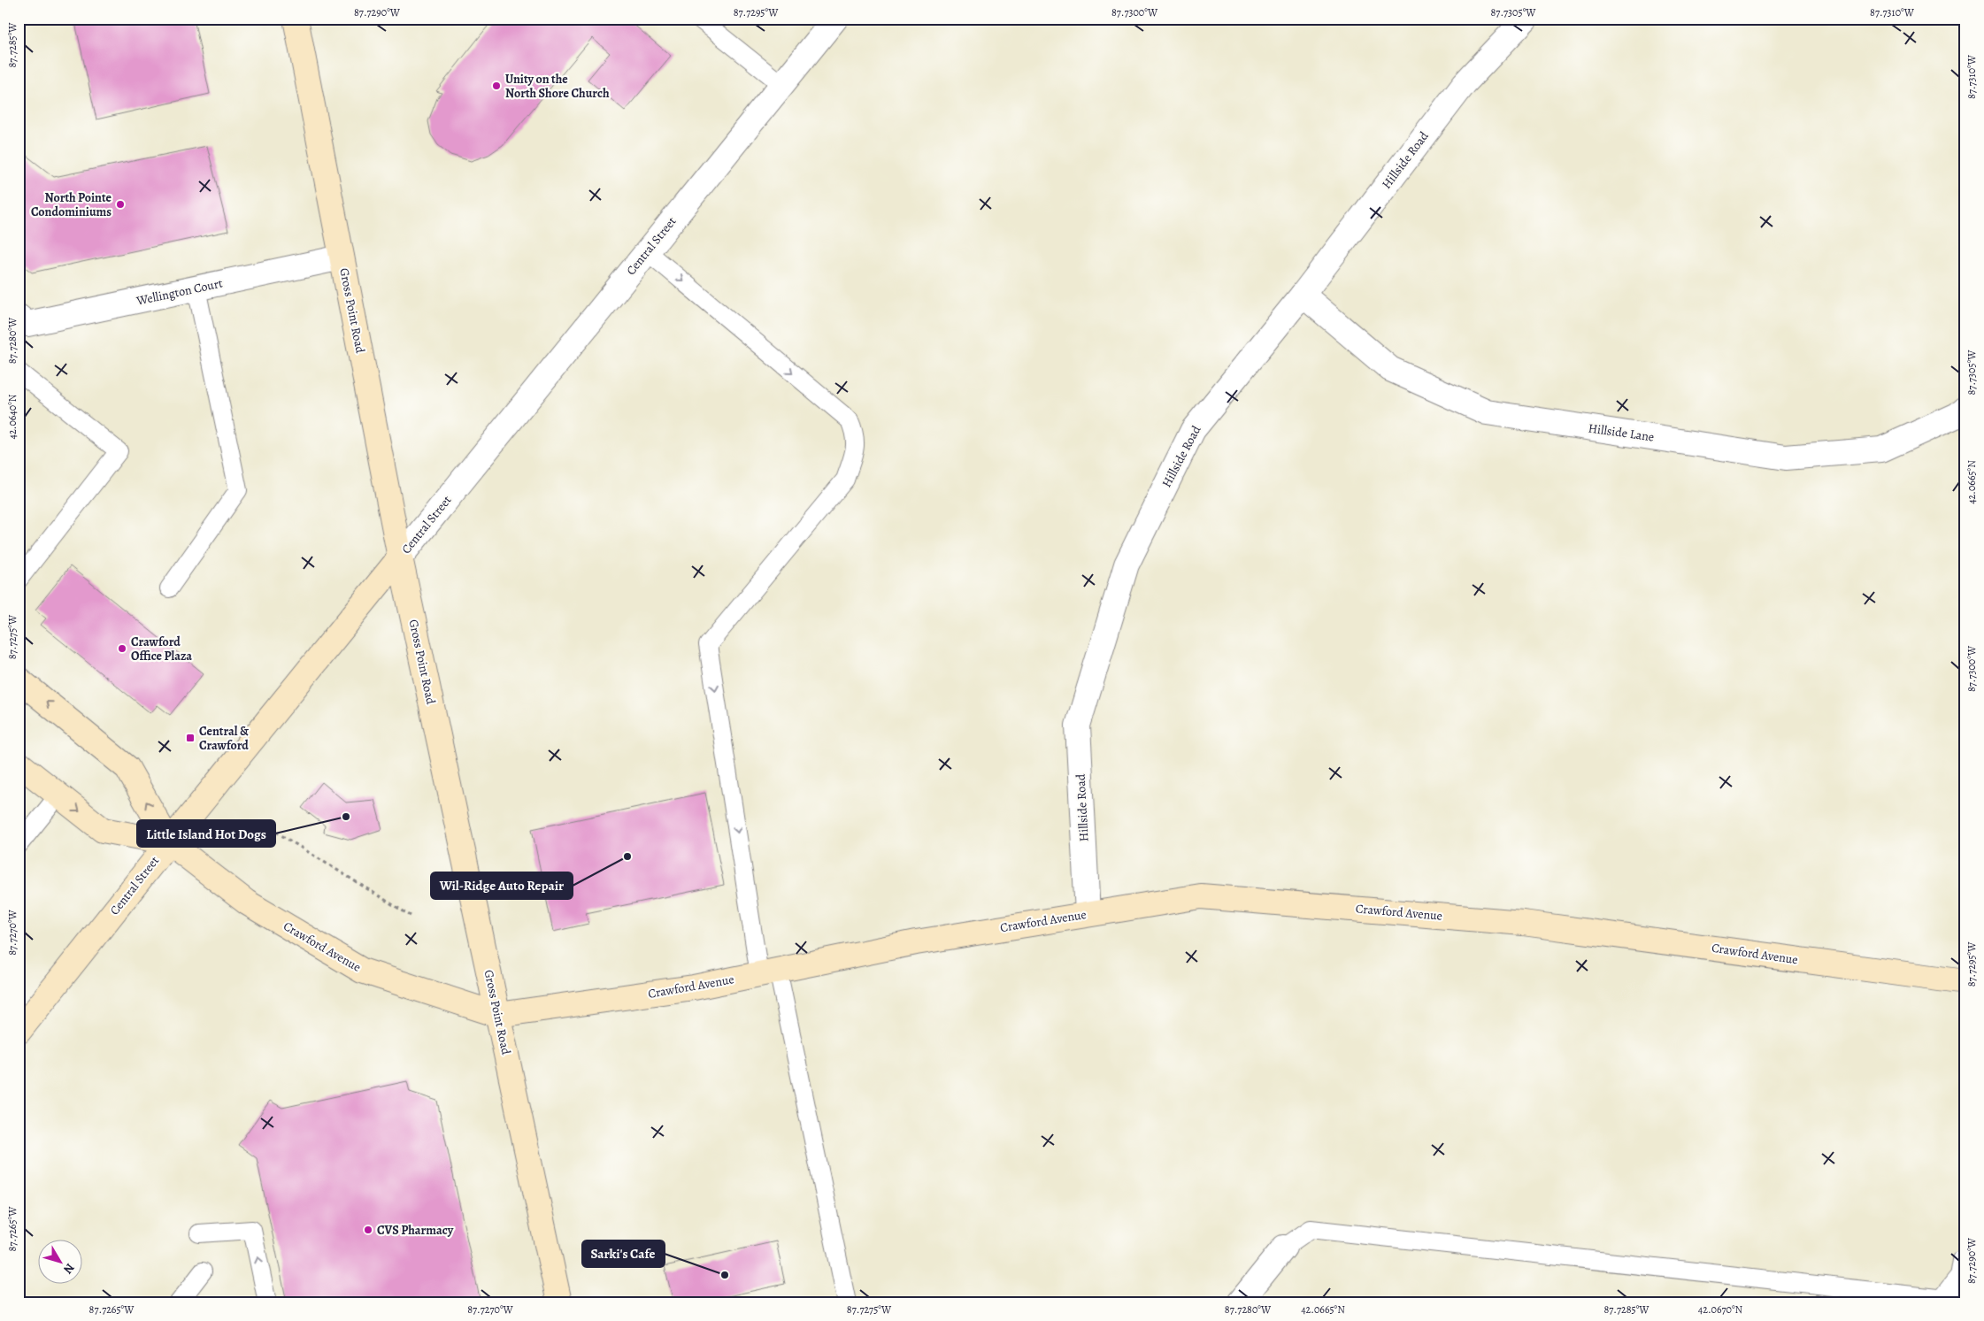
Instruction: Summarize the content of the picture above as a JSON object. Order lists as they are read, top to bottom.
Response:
{
  "streets": {
    "main road": ["Central Street", "Gross Point Road", "Crawford Avenue"],
    "street": ["Hillside Road", "Wellington Court", "Hillside Lane"]
  },
  "crossings": [
    ["Hillside Road", "Hillside Lane"],
    ["Hillside Road", "Crawford Avenue"],
    ["Central Street", "Gross Point Road"],
    ["Central Street", "Crawford Avenue"],
    ["Wellington Court", "Gross Point Road"],
    ["Gross Point Road", "Crawford Avenue"]
  ],
  "places": {
    "other": [
      "Unity on the North Shore Church",
      "North Pointe Condominiums",
      "Crawford Office Plaza",
      "Little Island Hot Dogs",
      "Wil-Ridge Auto Repair",
      "CVS Pharmacy",
      "Sarki's Cafe"
    ],
    "transit": ["Central & Crawford"]
  },
  "north": "bottom right",
  "coordinates": [
    "87.7290°W",
    "87.7295°W",
    "87.7300°W",
    "87.7305°W",
    "87.7310°W",
    "87.7285°W",
    "87.7280°W",
    "42.0640°N",
    "42.0665°N",
    "87.7275°W",
    "87.7270°W",
    "87.7265°W",
    "42.0670°N"
  ]
}
